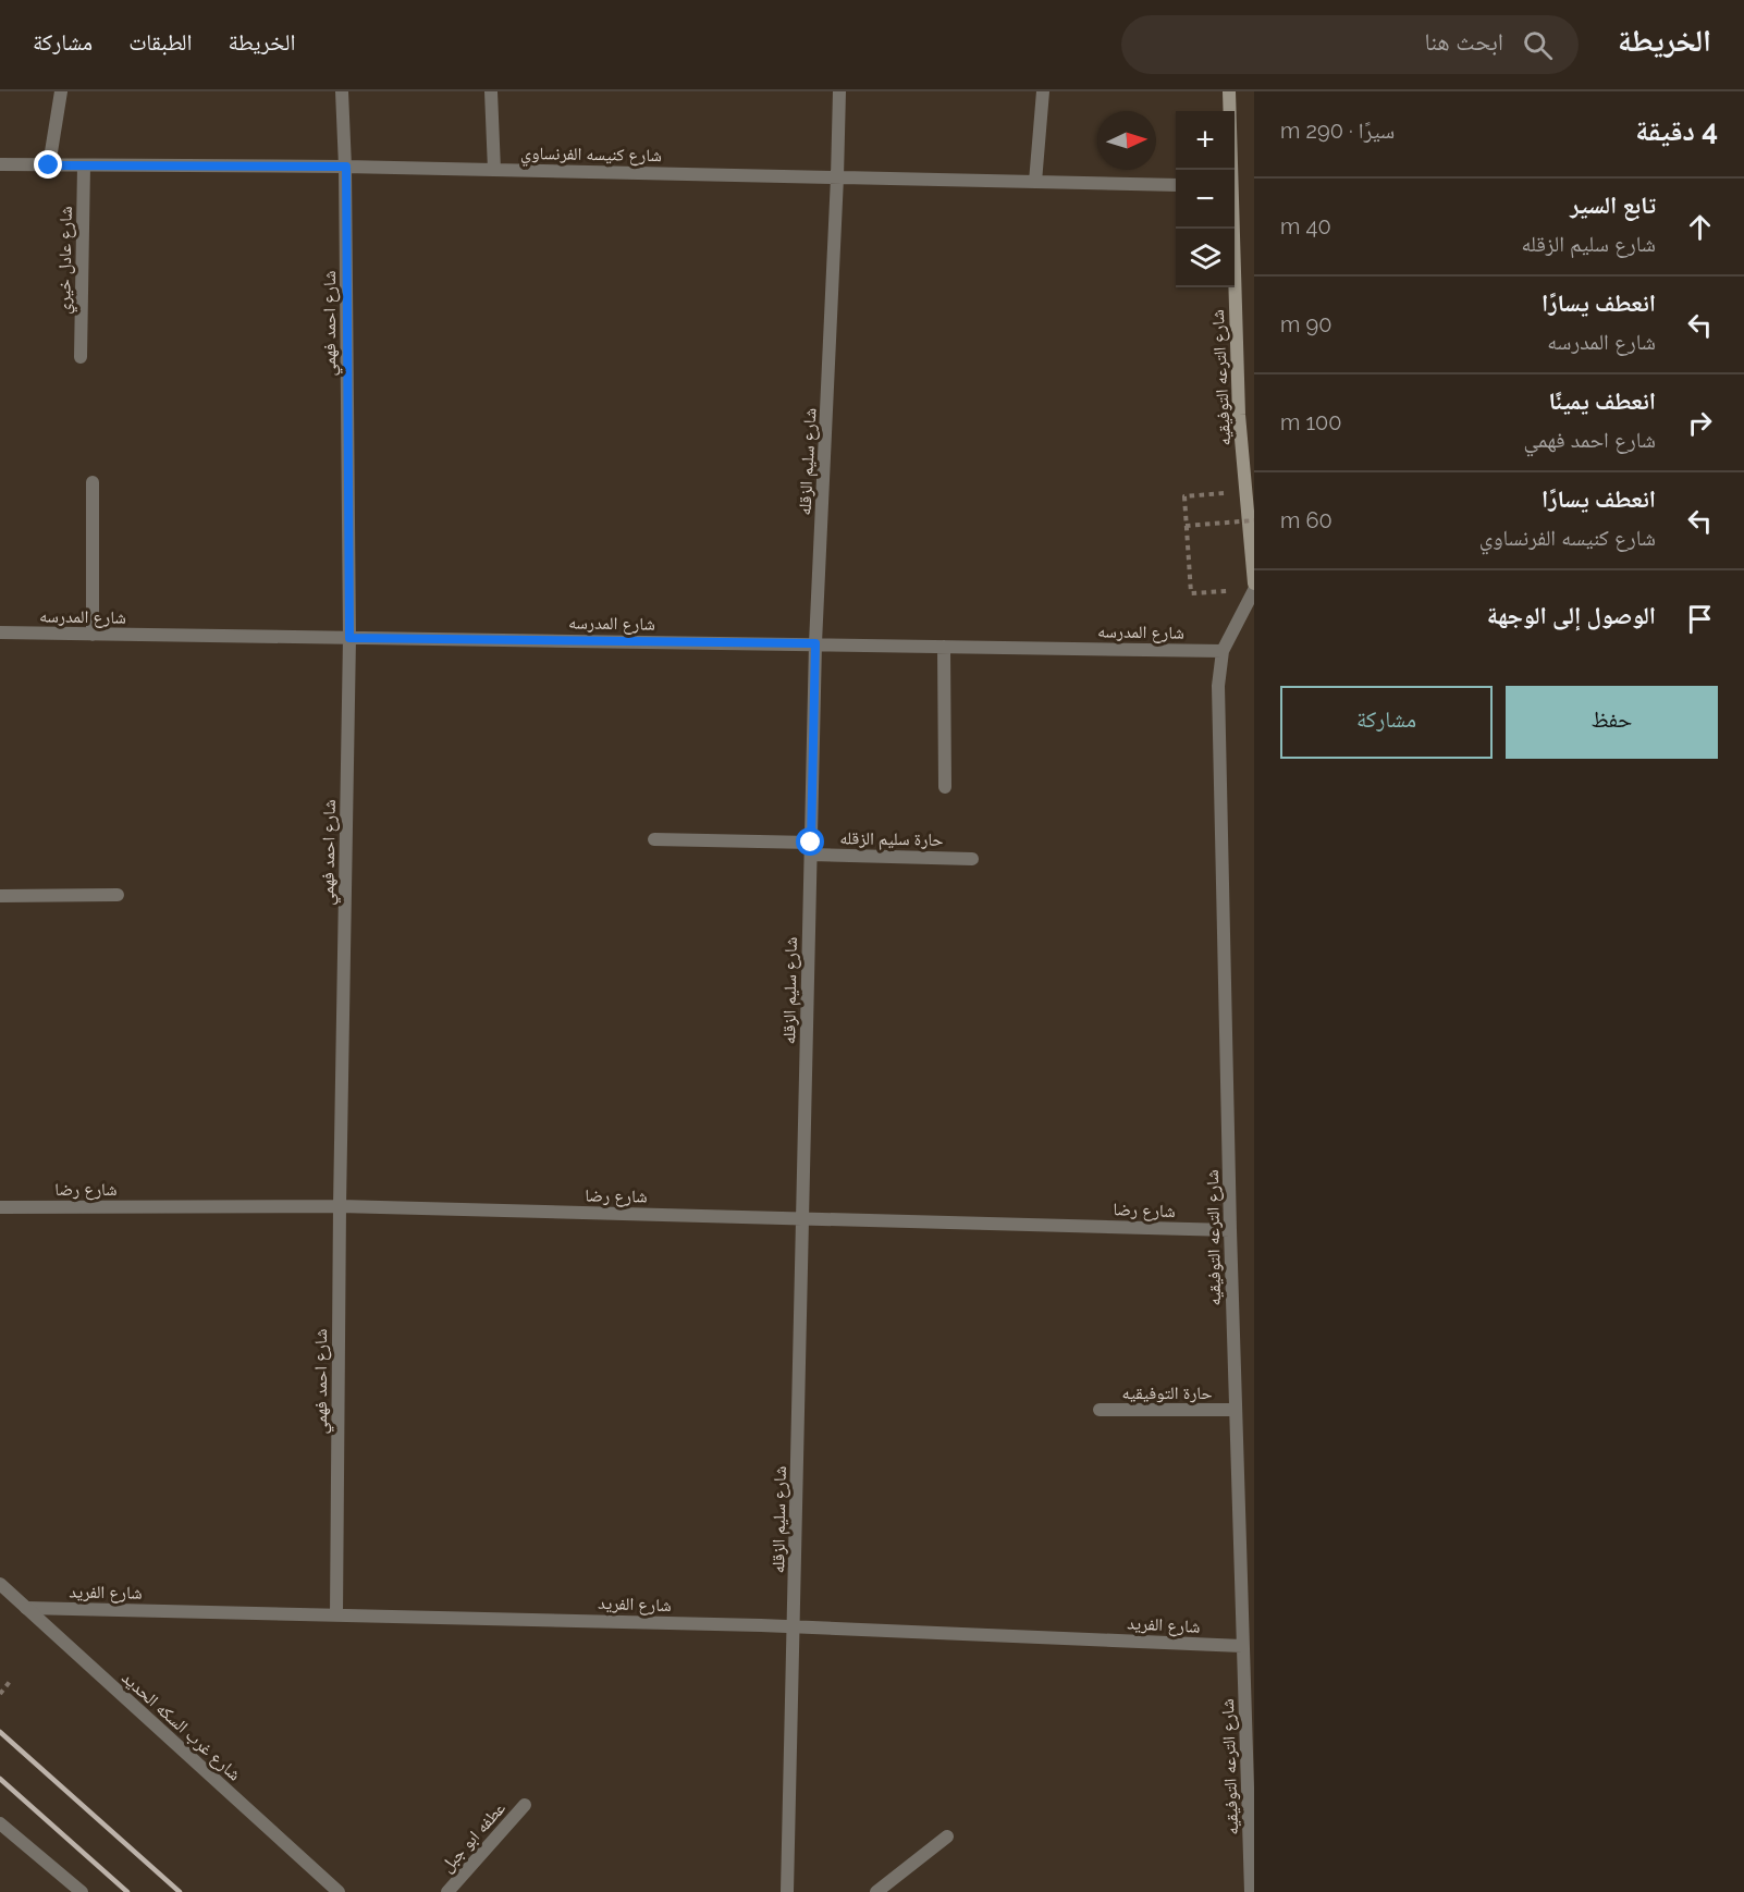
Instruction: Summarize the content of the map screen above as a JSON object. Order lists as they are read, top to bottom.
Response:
{
  "streets": {
    "main road": ["شارع الترعه التوفيقيه"],
    "street": [
      "شارع كنيسه الفرنساوي",
      "شارع عادل خيري",
      "شارع احمد فهمي",
      "شارع سليم الزقله",
      "شارع المدرسه",
      "حارة سليم الزقله",
      "شارع رضا",
      "حارة التوفيقيه",
      "شارع الفريد",
      "شارع غرب السكه الحديد",
      "عطفه ابو جبل"
    ]
  },
  "crossings": [
    ["شارع كنيسه الفرنساوي", "شارع عادل خيري"],
    ["شارع كنيسه الفرنساوي", "شارع احمد فهمي"],
    ["شارع كنيسه الفرنساوي", "شارع سليم الزقله"],
    ["شارع احمد فهمي", "شارع المدرسه"],
    ["شارع احمد فهمي", "شارع رضا"],
    ["شارع احمد فهمي", "شارع الفريد"],
    ["شارع الترعه التوفيقيه", "شارع المدرسه"],
    ["شارع الترعه التوفيقيه", "شارع رضا"],
    ["شارع الترعه التوفيقيه", "حارة التوفيقيه"],
    ["شارع الترعه التوفيقيه", "شارع الفريد"],
    ["شارع سليم الزقله", "شارع المدرسه"],
    ["شارع سليم الزقله", "حارة سليم الزقله"],
    ["شارع سليم الزقله", "شارع رضا"],
    ["شارع سليم الزقله", "شارع الفريد"],
    ["شارع الفريد", "شارع غرب السكه الحديد"]
  ],
  "north": "right",
  "page": {
    "header": "الخريطة",
    "search": "ابحث هنا",
    "nav": ["الخريطة", "الطبقات", "مشاركة"],
    "heading": ["4 دقيقة", "سيرًا · 290 m"],
    "map_buttons": ["+", "−"],
    "list": [
      ["تابع السير", "شارع سليم الزقله", "40 m"],
      ["انعطف يسارًا", "شارع المدرسه", "90 m"],
      ["انعطف يمينًا", "شارع احمد فهمي", "100 m"],
      ["انعطف يسارًا", "شارع كنيسه الفرنساوي", "60 m"],
      "الوصول إلى الوجهة"
    ],
    "buttons": ["حفظ", "مشاركة"]
  }
}
